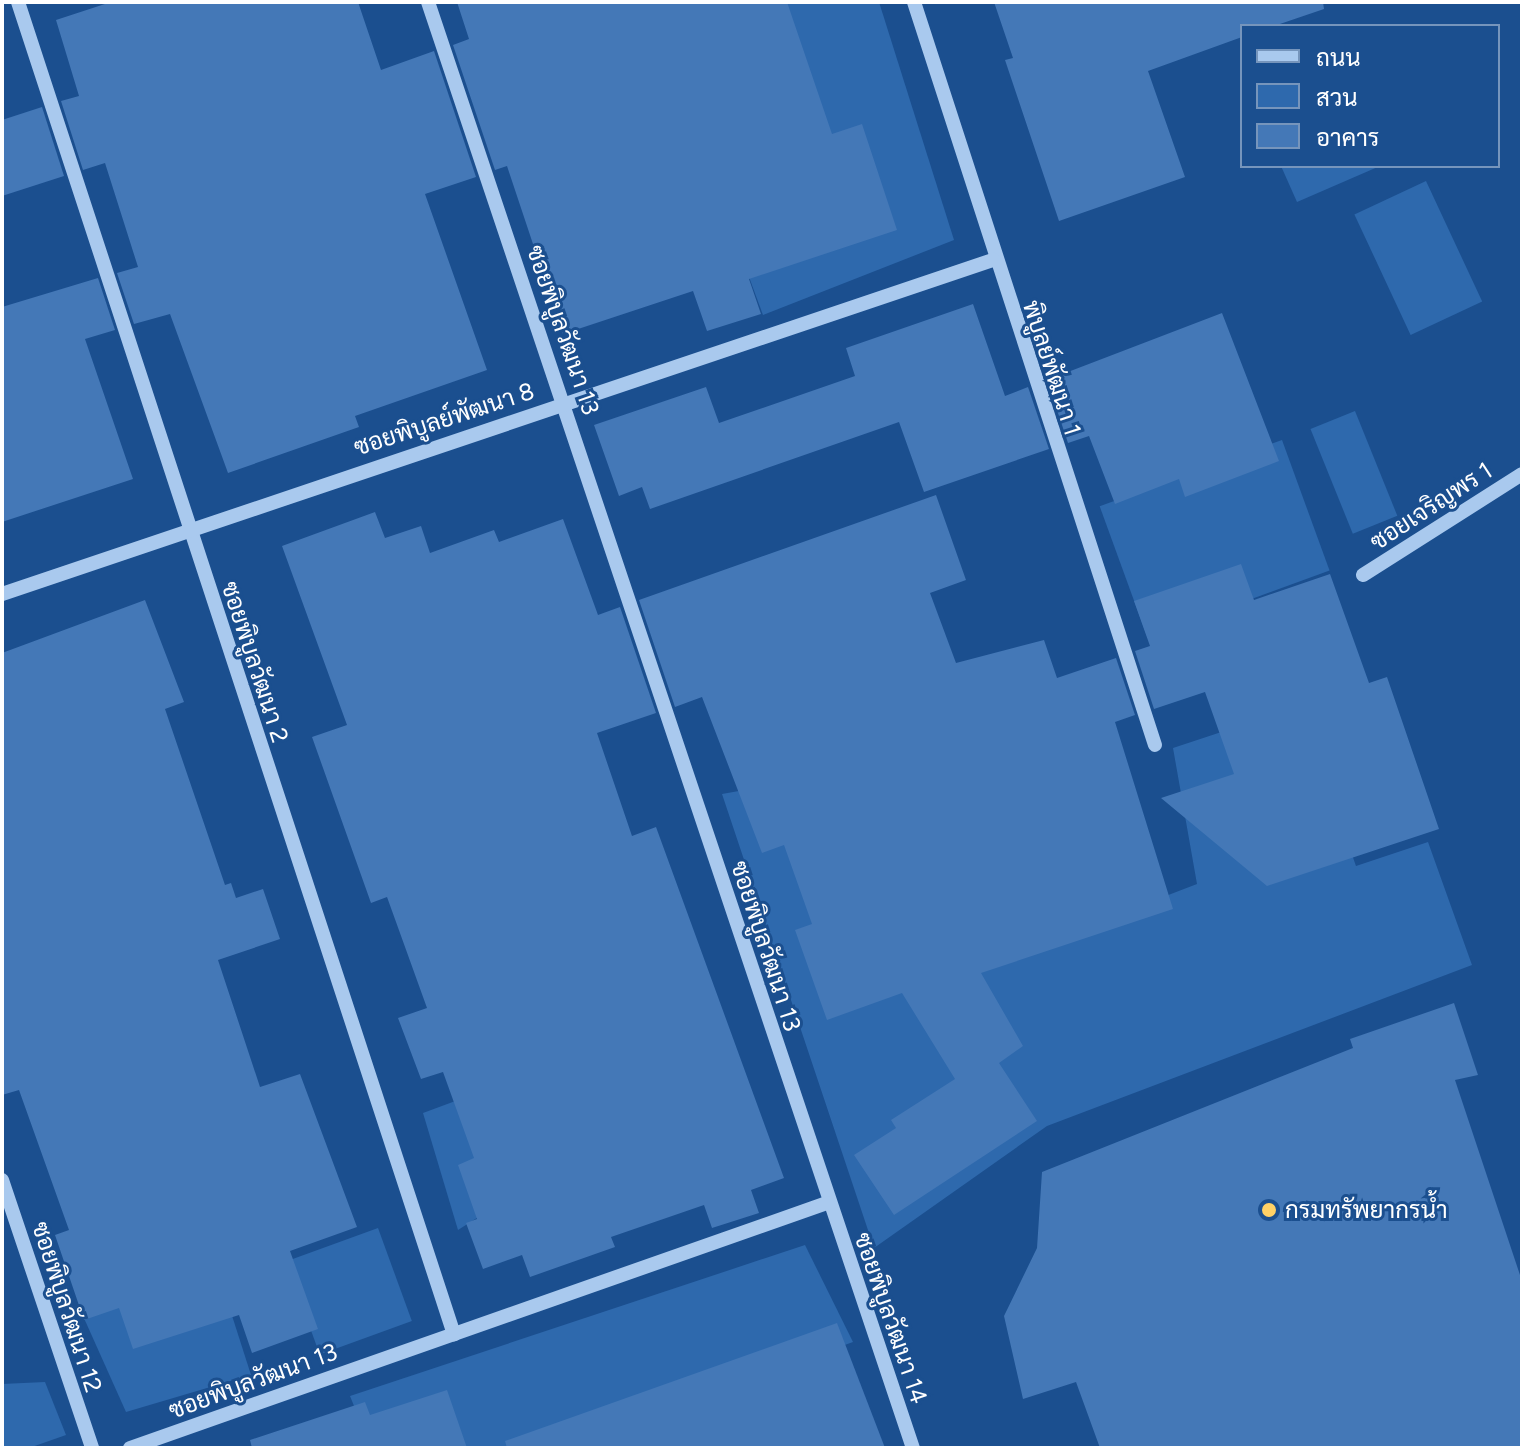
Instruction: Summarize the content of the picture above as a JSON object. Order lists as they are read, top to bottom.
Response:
{
  "streets": {
    "street": [
      "ซอยพิบูลวัฒนา 13",
      "พิบูลย์พัฒนา 1",
      "ซอยพิบูลย์พัฒนา 8",
      "ซอยเจริญพร 1",
      "ซอยพิบูลวัฒนา 2",
      "ซอยพิบูลวัฒนา 12",
      "ซอยพิบูลวัฒนา 14"
    ]
  },
  "crossings": [
    ["ซอยพิบูลวัฒนา 13", "ซอยพิบูลย์พัฒนา 8"],
    ["ซอยพิบูลวัฒนา 13", "ซอยพิบูลวัฒนา 2"],
    ["ซอยพิบูลวัฒนา 13", "ซอยพิบูลวัฒนา 14"],
    ["พิบูลย์พัฒนา 1", "ซอยพิบูลย์พัฒนา 8"],
    ["ซอยพิบูลย์พัฒนา 8", "ซอยพิบูลวัฒนา 2"]
  ],
  "places": ["กรมทรัพยากรน้ำ"],
  "legend": ["ถนน", "สวน", "อาคาร"]
}
